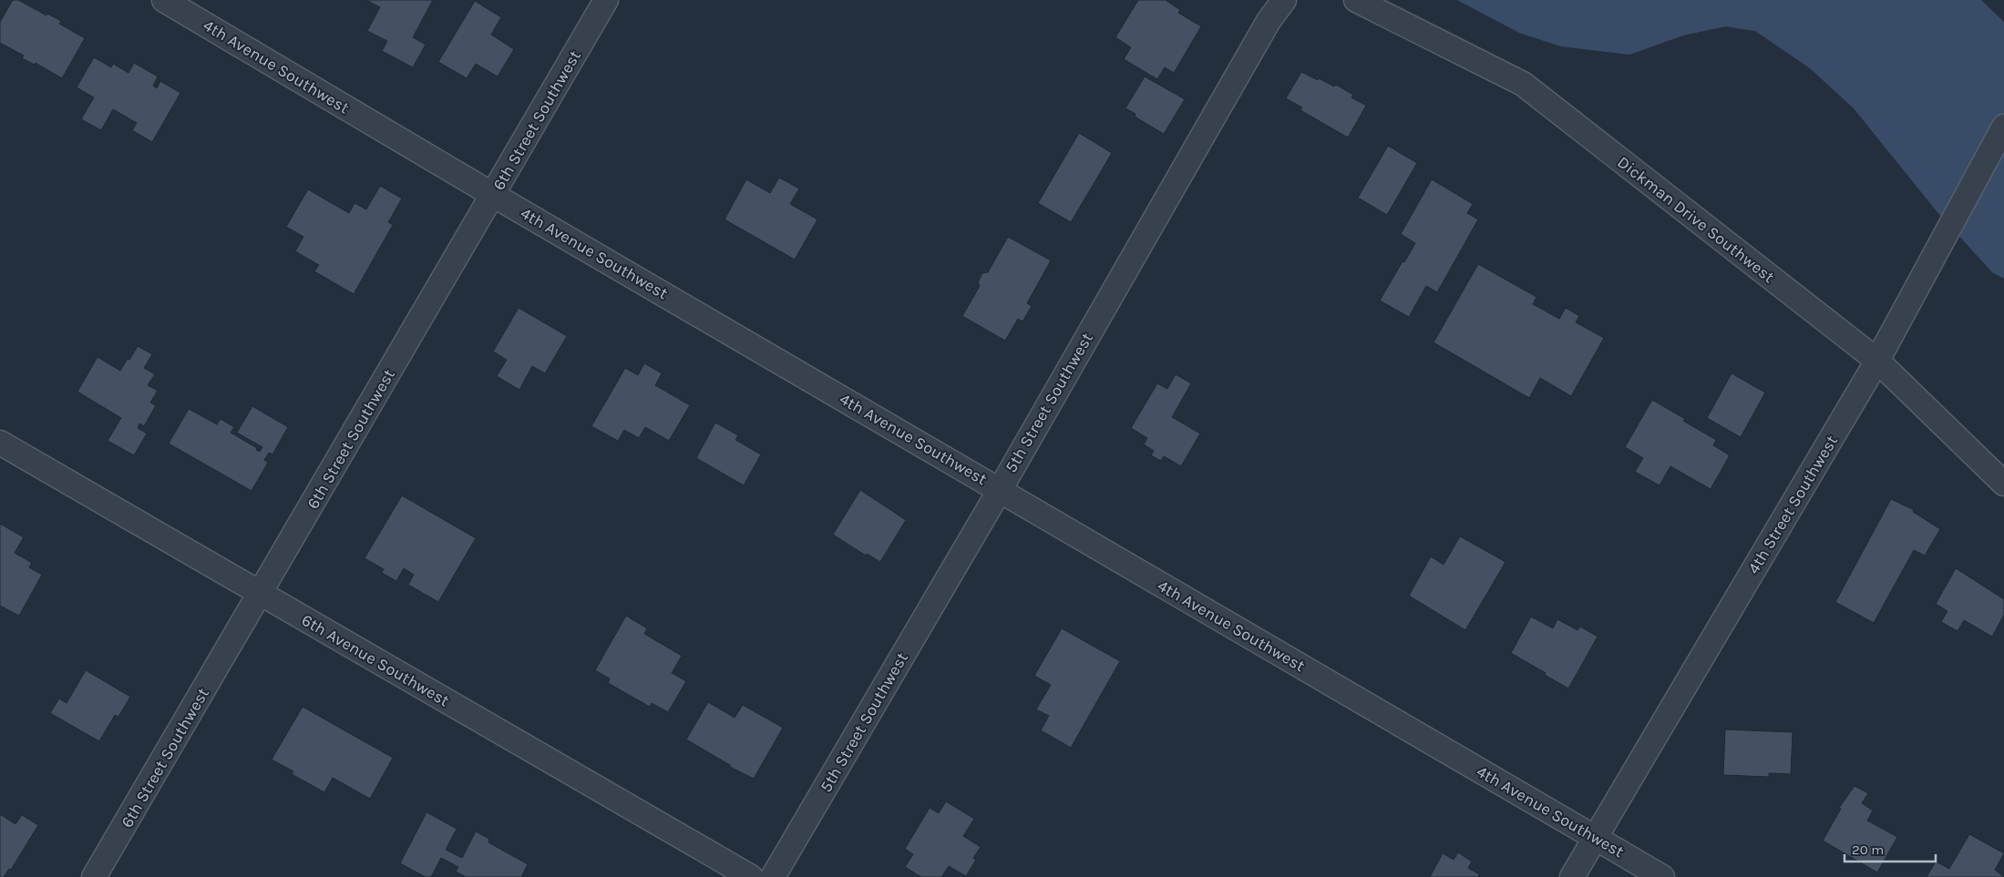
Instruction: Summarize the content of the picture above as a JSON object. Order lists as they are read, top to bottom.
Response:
{
  "streets": {
    "street": [
      "4th Avenue Southwest",
      "6th Street Southwest",
      "Dickman Drive Southwest",
      "5th Street Southwest",
      "4th Street Southwest",
      "6th Avenue Southwest"
    ]
  },
  "crossings": [
    ["4th Avenue Southwest", "6th Street Southwest"],
    ["4th Avenue Southwest", "5th Street Southwest"],
    ["4th Avenue Southwest", "4th Street Southwest"],
    ["6th Street Southwest", "6th Avenue Southwest"],
    ["Dickman Drive Southwest", "4th Street Southwest"]
  ],
  "scale_bar": "20 m"
}
